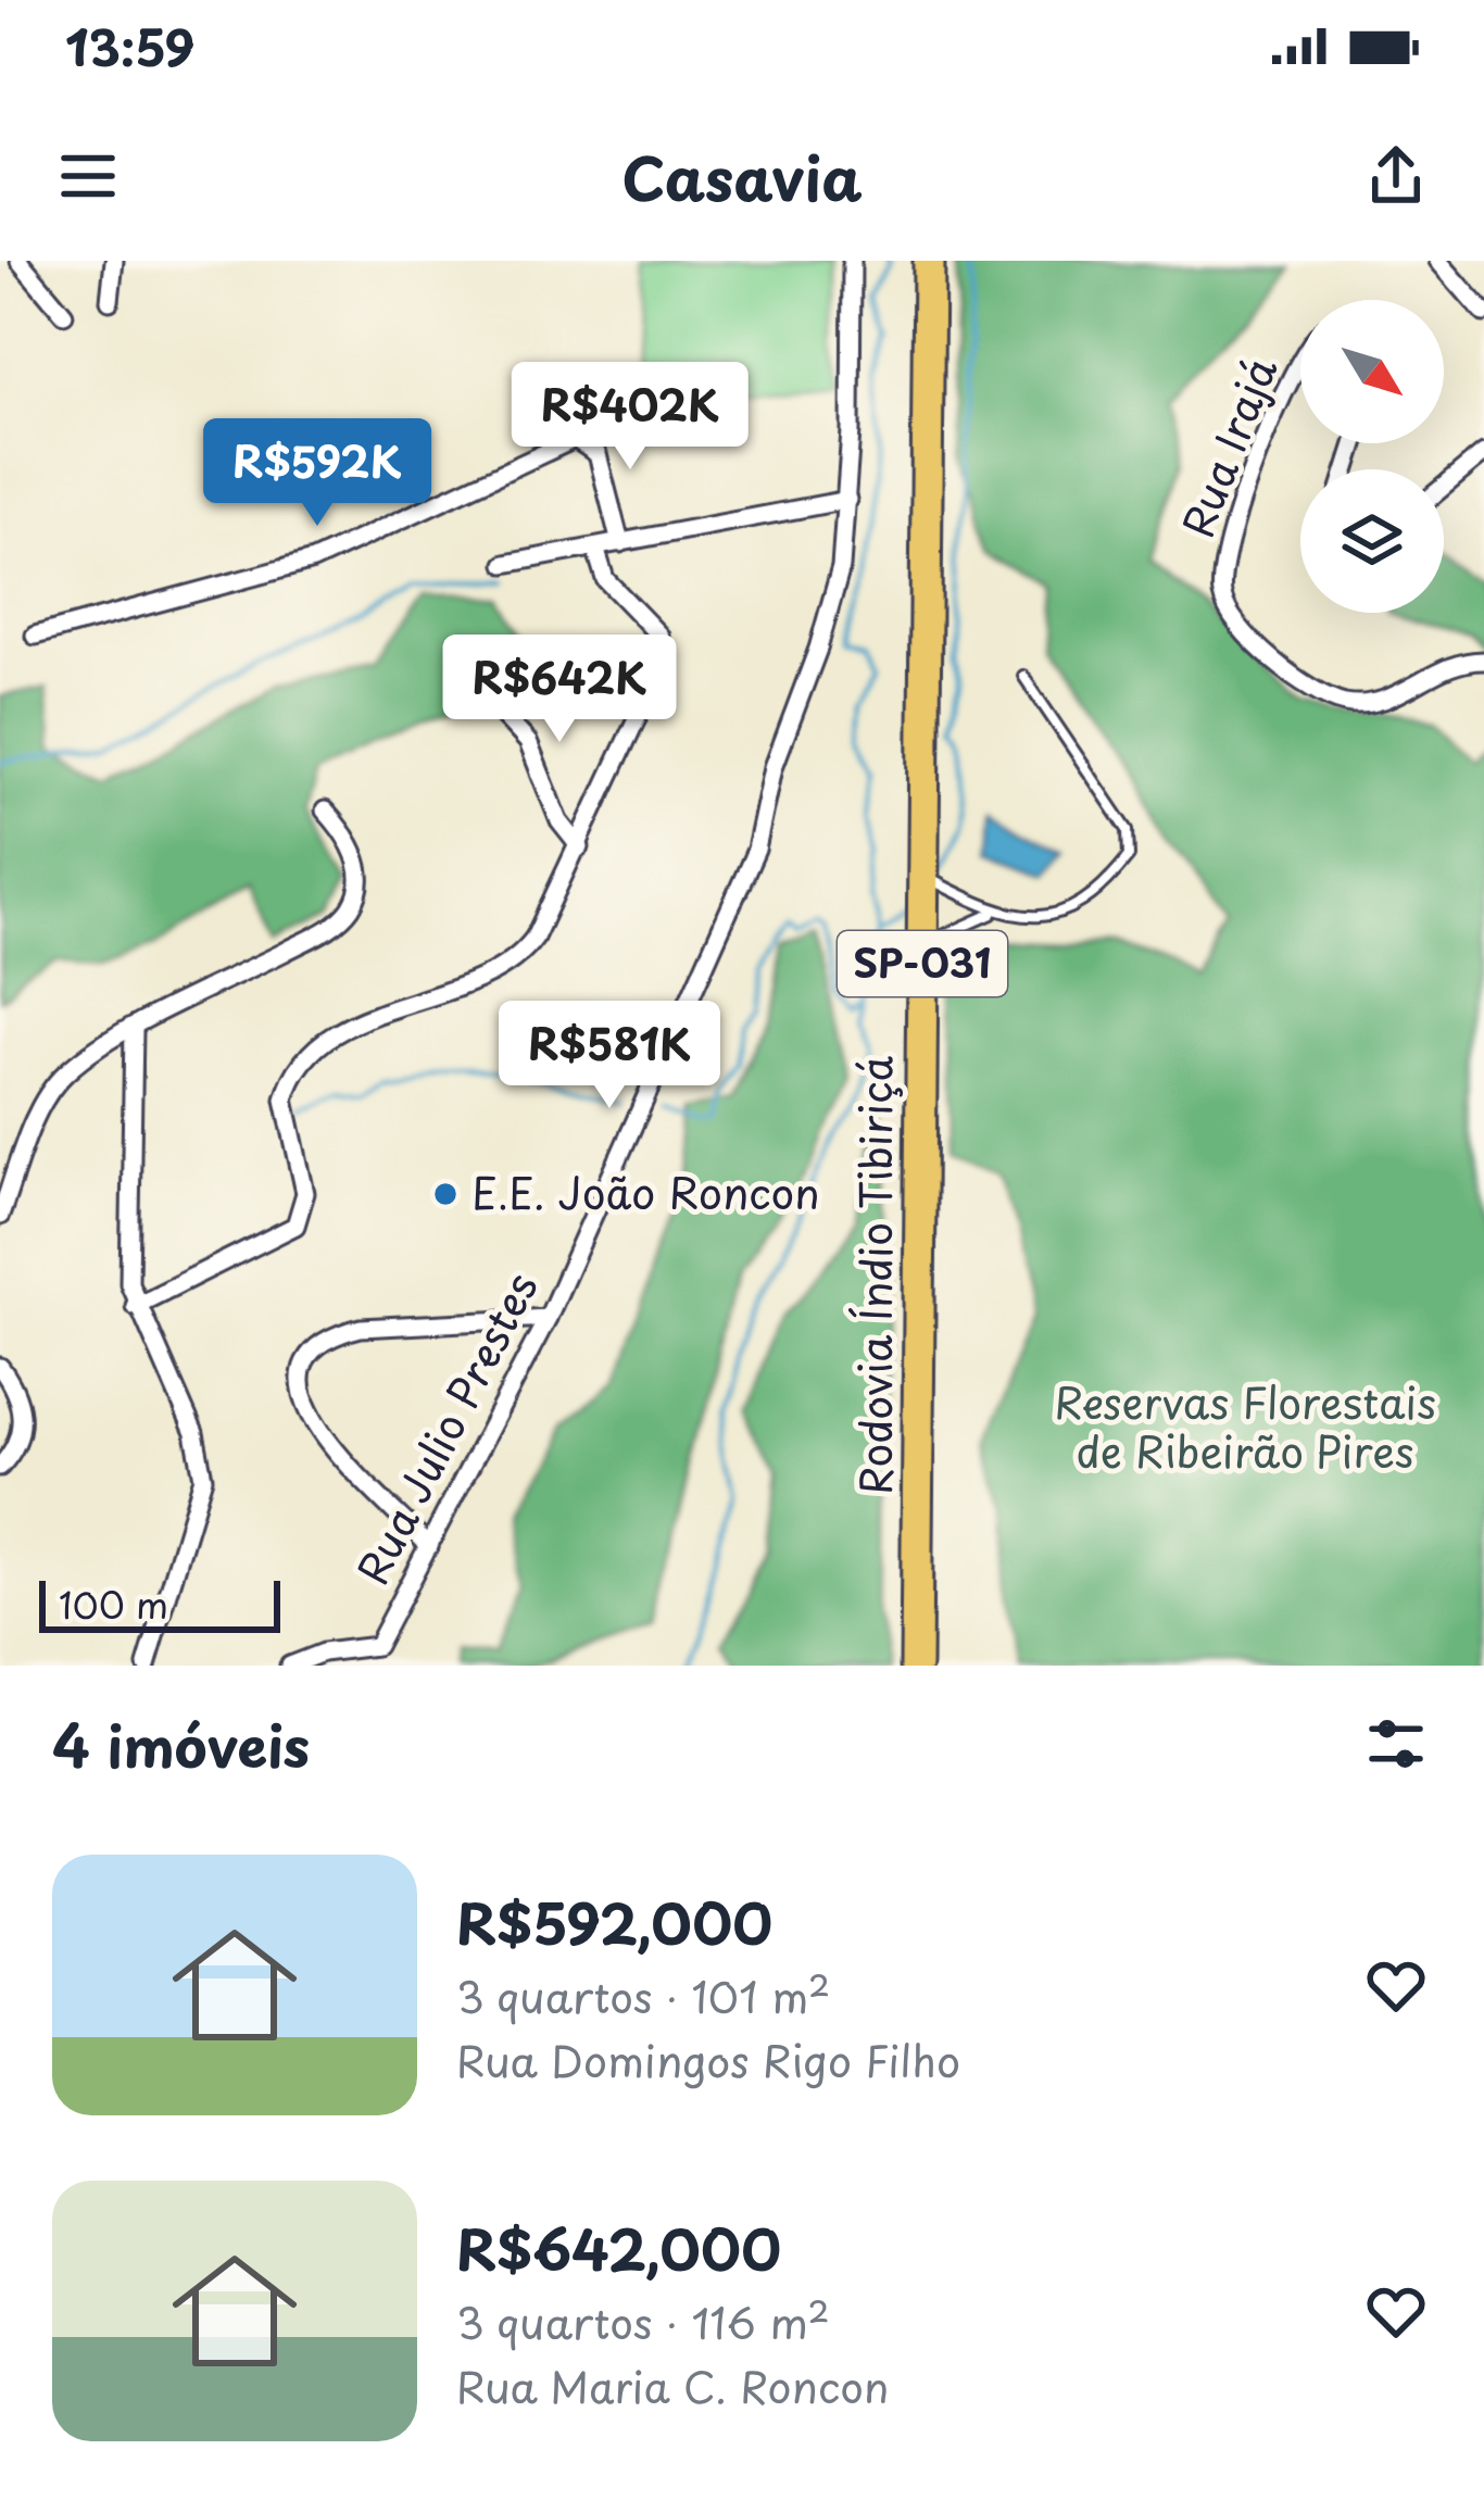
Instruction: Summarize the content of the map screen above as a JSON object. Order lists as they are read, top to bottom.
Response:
{
  "streets": {
    "highway": ["SP-031", "Rodovia Índio Tibiriçá"],
    "street": ["Rua Irajá", "Rua Julio Prestes"]
  },
  "parks": ["Reservas Florestais de Ribeirão Pires"],
  "places": ["E.E. João Roncon"],
  "scale_bar": "100 m",
  "north": "bottom right",
  "page": {
    "status": "13:59",
    "header": "Casavia",
    "price": [
      "R$402K",
      "R$592K",
      "R$642K",
      "R$581K"
    ],
    "scale": "100 m",
    "heading": "4 imóveis",
    "list": [
      {
        "name": "R$592,000",
        "note": "3 quartos · 101 m² · Rua Domingos Rigo Filho"
      },
      {
        "name": "R$642,000",
        "note": "3 quartos · 116 m² · Rua Maria C. Roncon"
      }
    ]
  }
}
